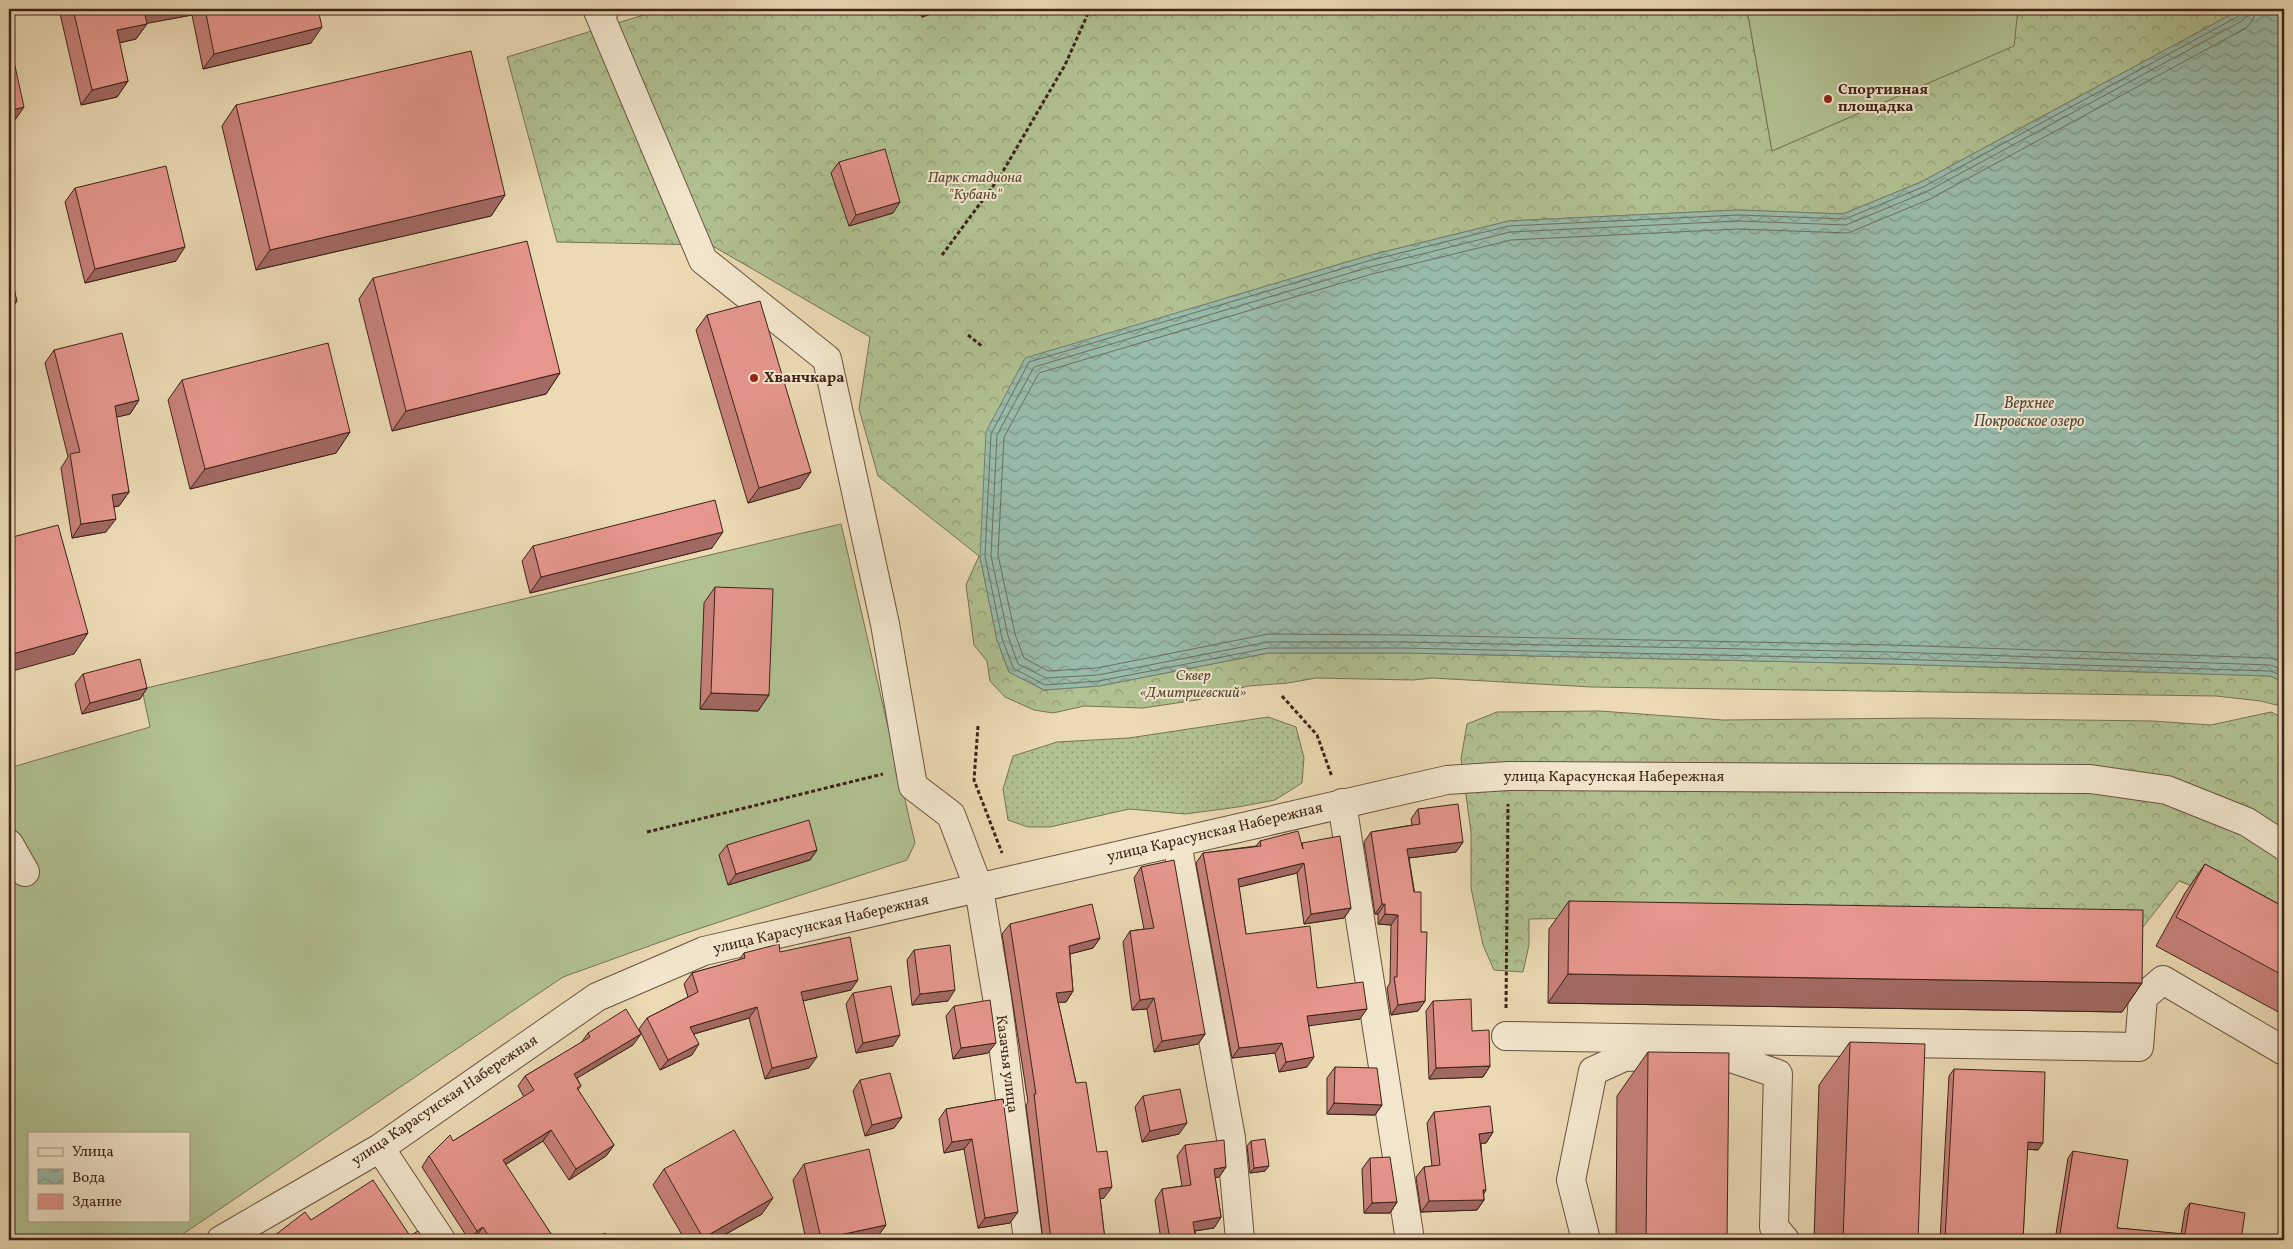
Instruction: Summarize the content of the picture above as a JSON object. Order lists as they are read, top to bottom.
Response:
{
  "streets": {
    "street": ["улица Карасунская Набережная", "Казачья улица"]
  },
  "crossings": [
    ["улица Карасунская Набережная", "Казачья улица"]
  ],
  "water": ["Верхнее Покровское озеро"],
  "parks": ["Парк стадиона \"Кубань\"", "Сквер «Дмитриевский»"],
  "places": ["Спортивная площадка", "Хванчкара"],
  "legend": ["Улица", "Вода", "Здание"]
}
